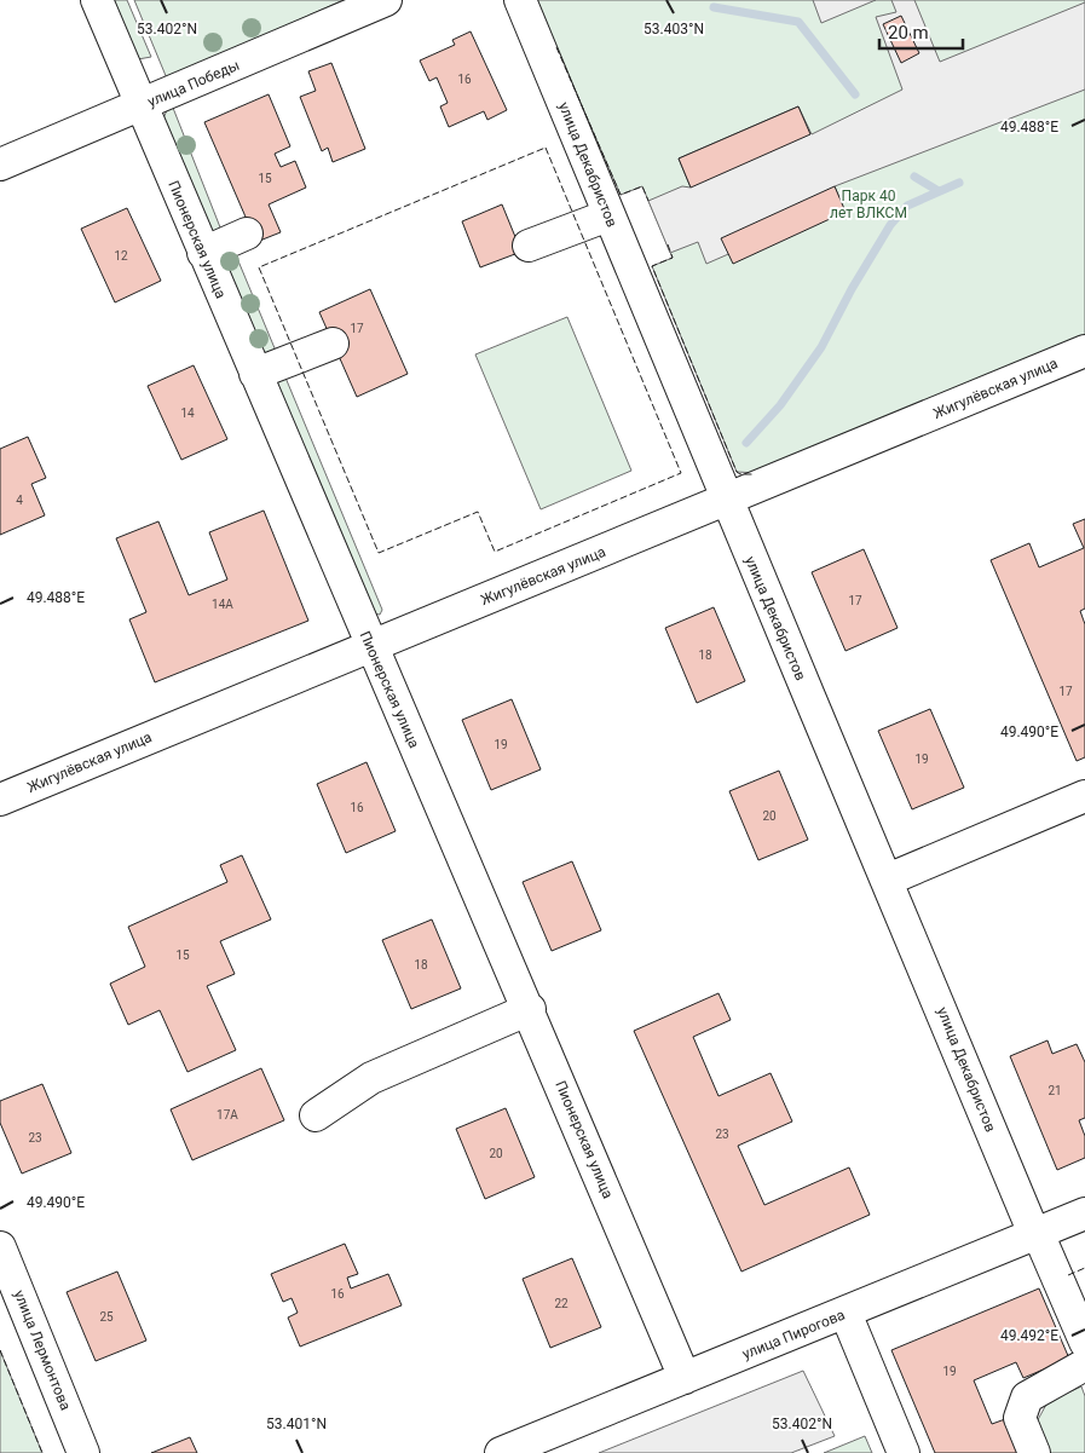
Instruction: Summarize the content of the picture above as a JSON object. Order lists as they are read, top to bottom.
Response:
{
  "streets": {
    "street": [
      "улица Победы",
      "улица Декабристов",
      "Пионерская улица",
      "Жигулёвская улица",
      "улица Пирогова",
      "улица Лермонтова"
    ]
  },
  "crossings": [
    ["улица Победы", "Пионерская улица"],
    ["улица Декабристов", "Жигулёвская улица"],
    ["улица Декабристов", "улица Пирогова"],
    ["Пионерская улица", "Жигулёвская улица"],
    ["Пионерская улица", "улица Пирогова"]
  ],
  "parks": ["Парк 40 лет ВЛКСМ"],
  "house_numbers": [
    "16",
    "15",
    "12",
    "17",
    "14",
    "4",
    "17",
    "14А",
    "18",
    "17",
    "19",
    "19",
    "16",
    "20",
    "15",
    "18",
    "21",
    "17А",
    "23",
    "23",
    "20",
    "16",
    "22",
    "25",
    "19"
  ],
  "scale_bar": "20 m",
  "coordinates": [
    "53.402°N",
    "53.403°N",
    "49.488°E",
    "49.490°E",
    "49.492°E",
    "53.401°N"
  ]
}
